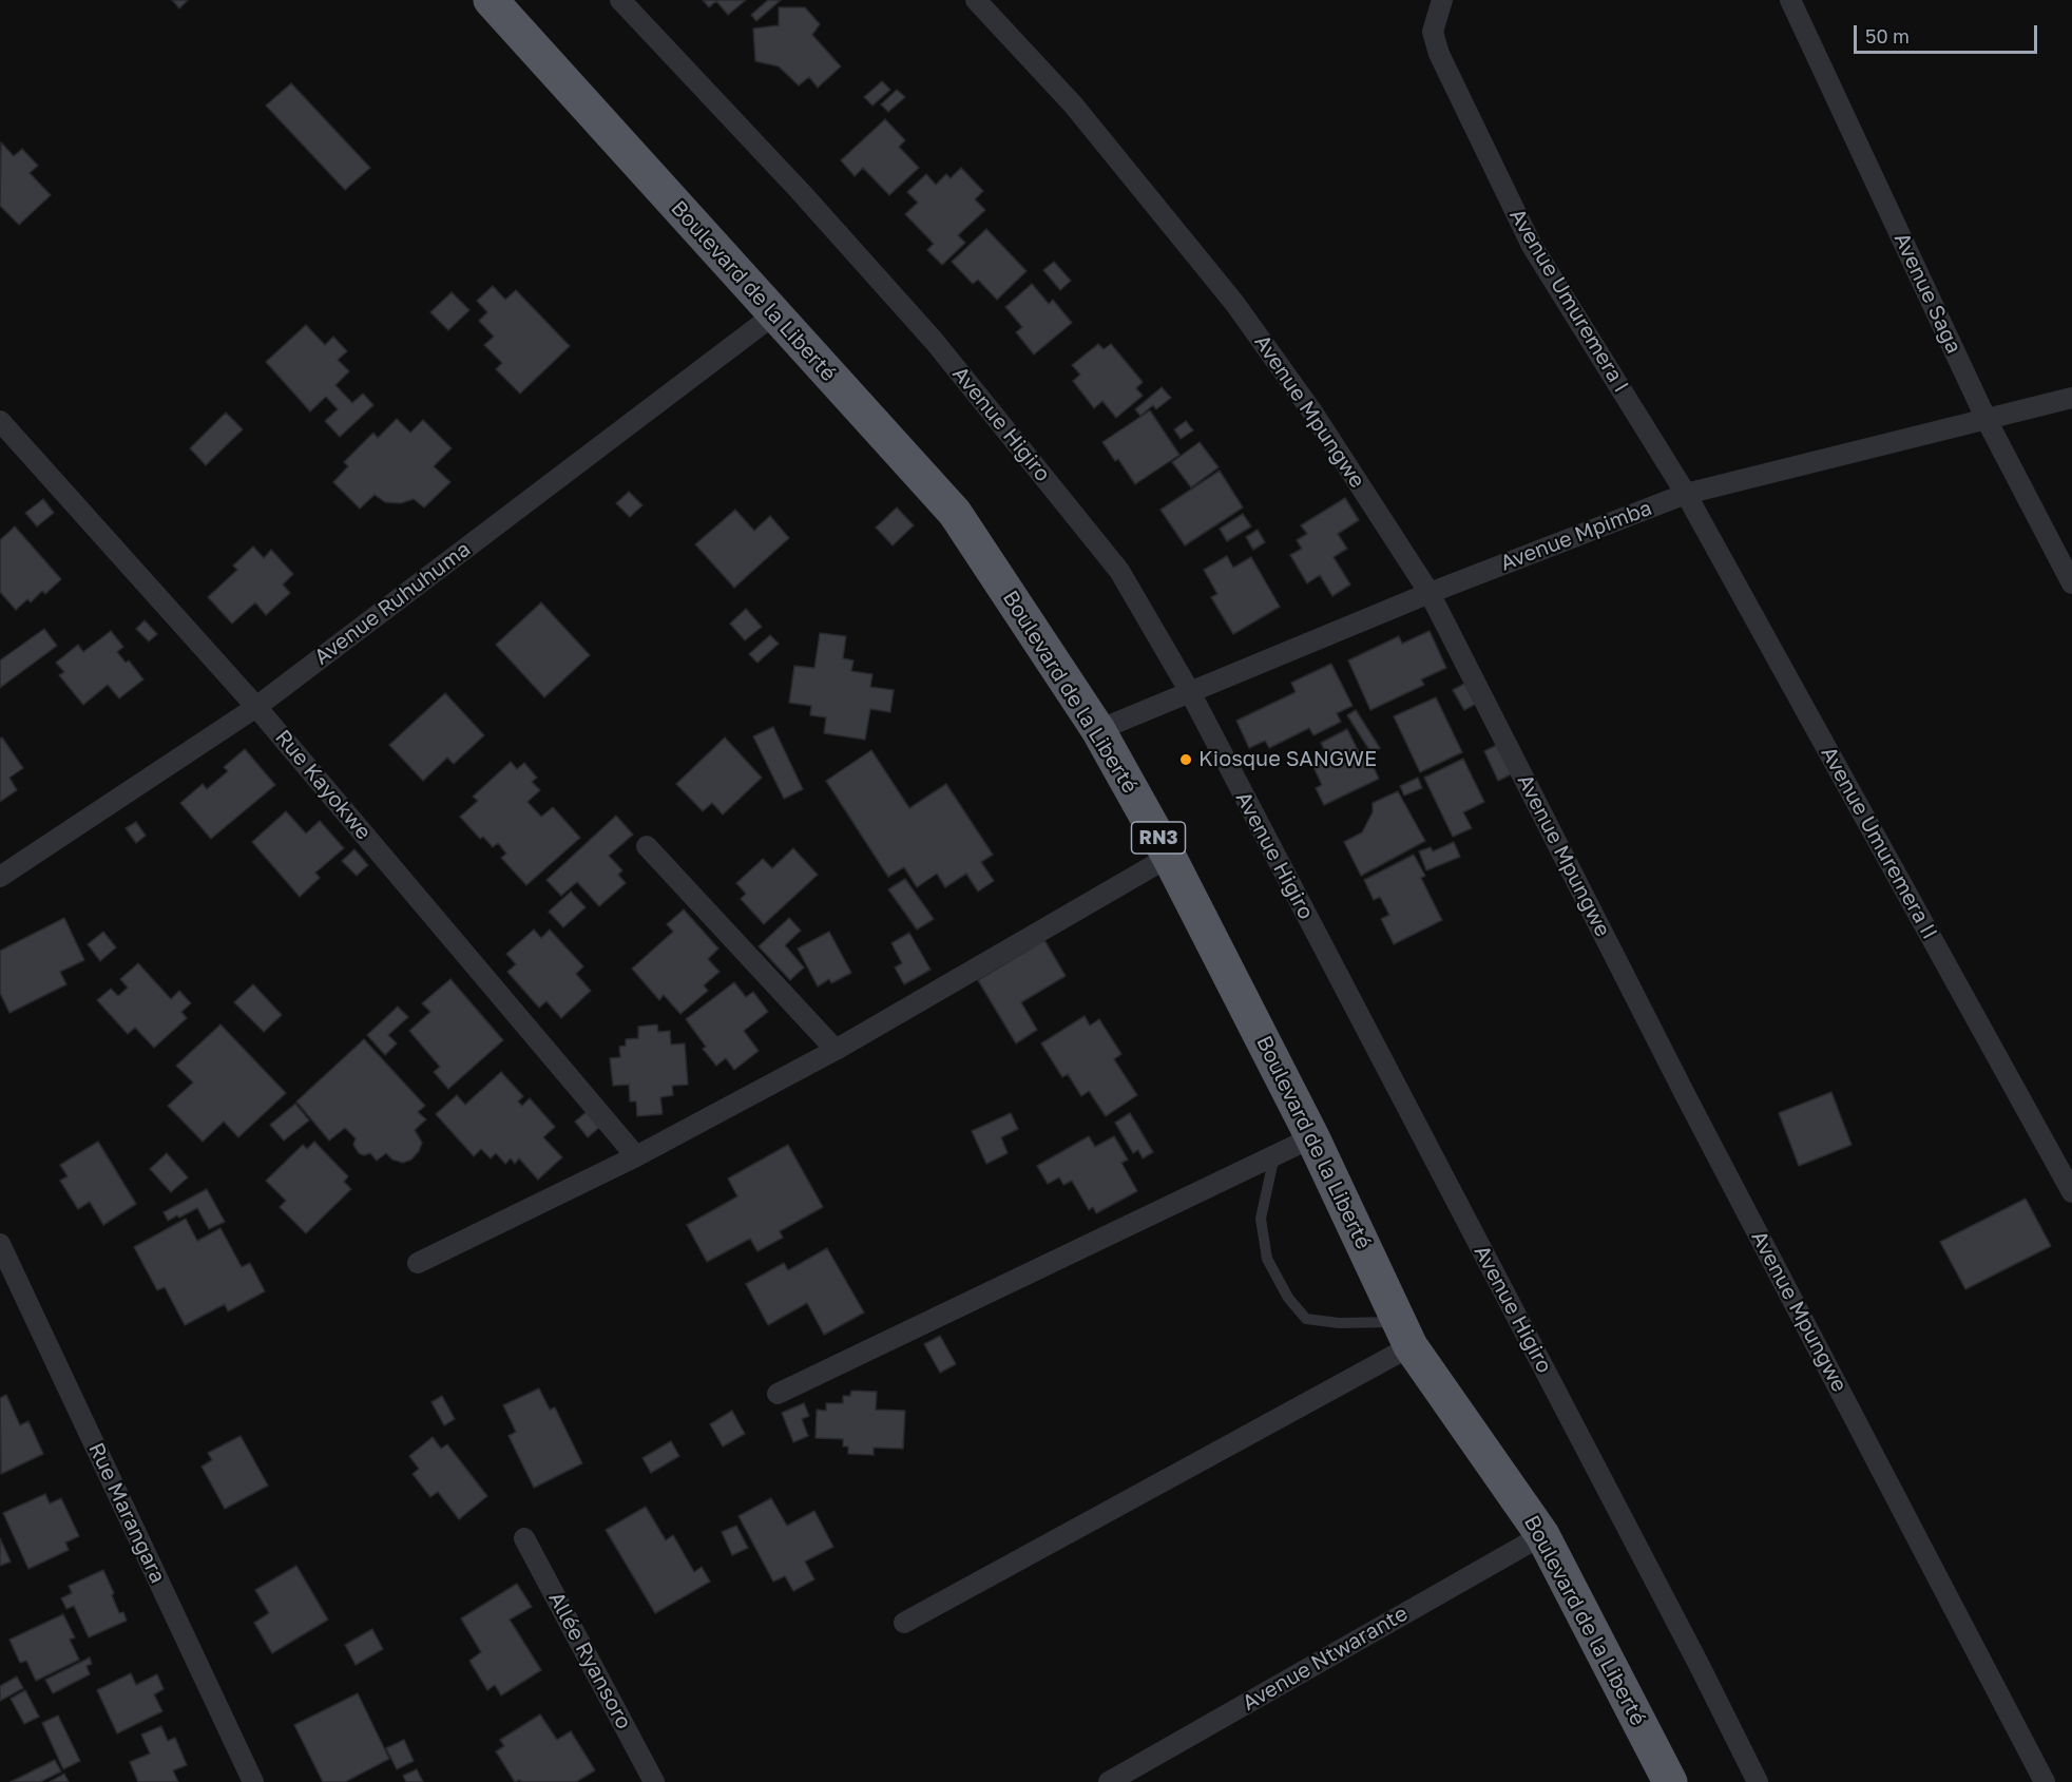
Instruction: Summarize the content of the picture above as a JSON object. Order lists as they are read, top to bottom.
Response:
{
  "streets": {
    "highway": ["Boulevard de la Liberté", "RN3"],
    "street": [
      "Avenue Saga",
      "Avenue Umuremera I",
      "Avenue Mpungwe",
      "Avenue Higiro",
      "Avenue Mpimba",
      "Avenue Ruhuhuma",
      "Rue Kayokwe",
      "Avenue Umuremera II",
      "Rue Marangara",
      "Avenue Ntwarante",
      "Allée Ryansoro"
    ]
  },
  "crossings": [
    ["Boulevard de la Liberté", "Avenue Mpimba"],
    ["Boulevard de la Liberté", "Avenue Ruhuhuma"],
    ["Boulevard de la Liberté", "Avenue Ntwarante"],
    ["Avenue Saga", "Avenue Mpimba"],
    ["Avenue Umuremera I", "Avenue Mpimba"],
    ["Avenue Umuremera I", "Avenue Umuremera II"],
    ["Avenue Mpungwe", "Avenue Mpimba"],
    ["Avenue Higiro", "Avenue Mpimba"],
    ["Avenue Mpimba", "Avenue Umuremera II"],
    ["Avenue Ruhuhuma", "Rue Kayokwe"]
  ],
  "places": ["Kiosque SANGWE"],
  "scale_bar": "50 m"
}
